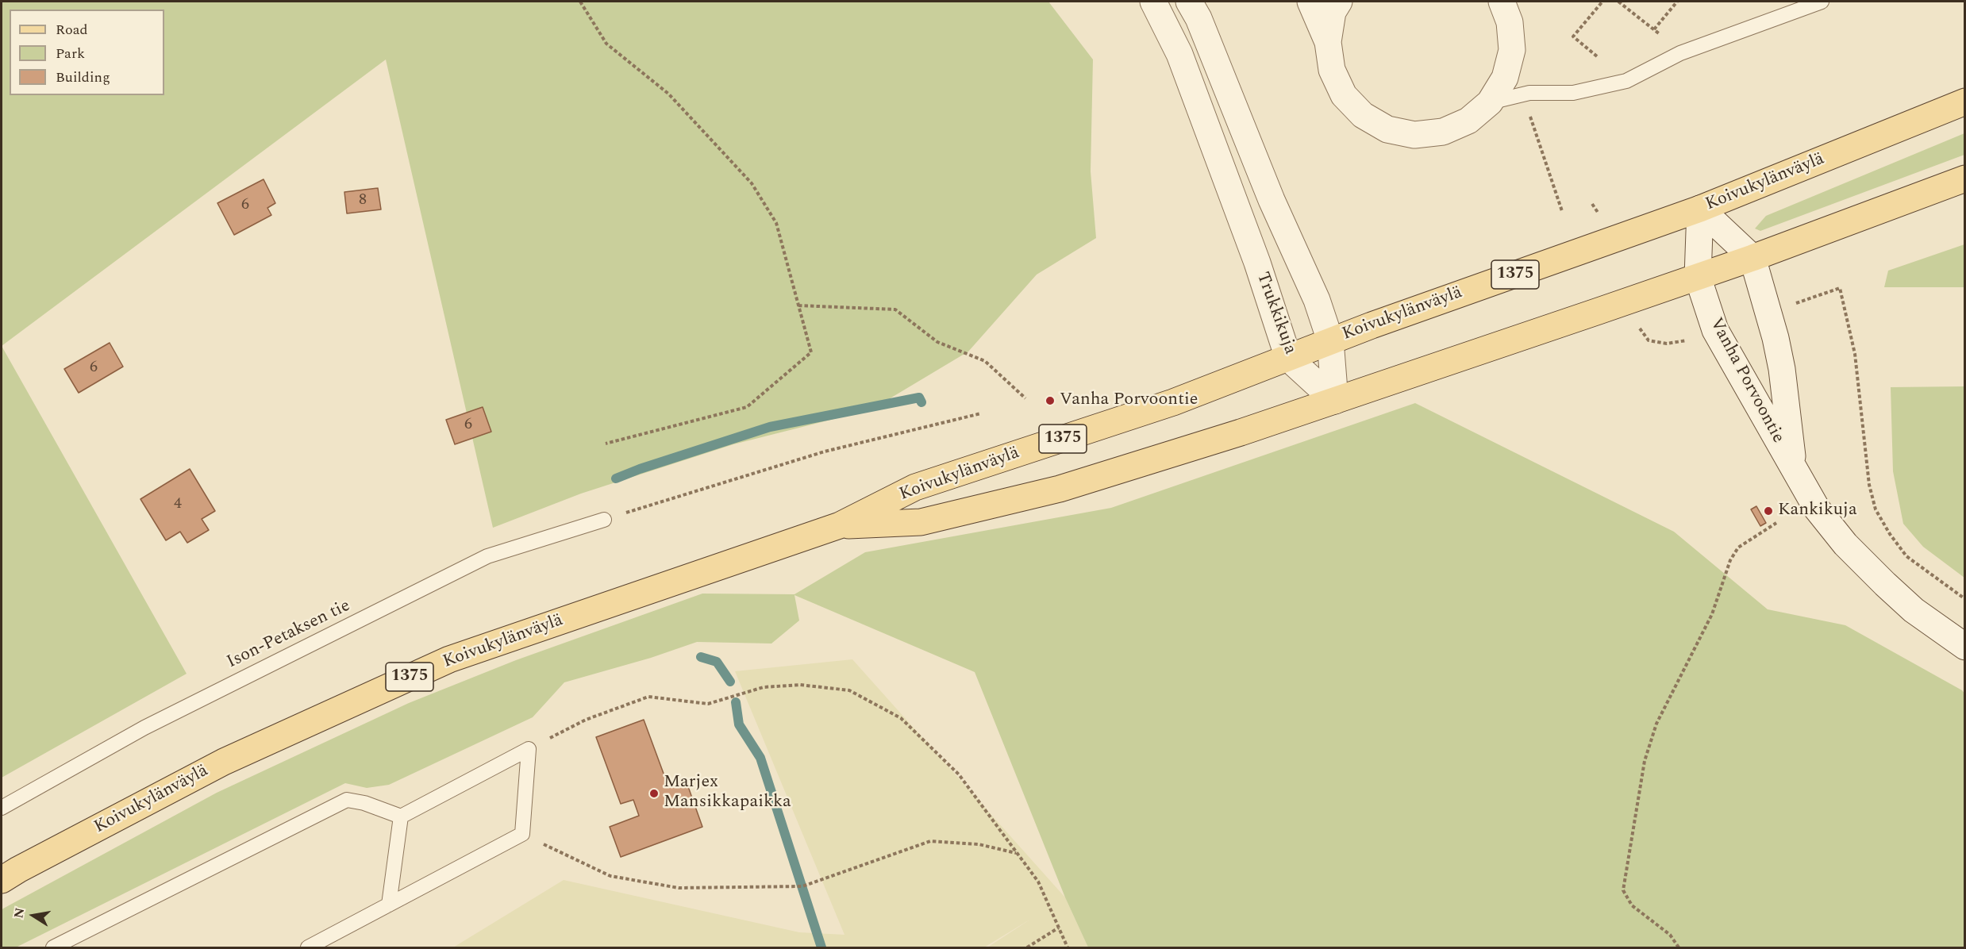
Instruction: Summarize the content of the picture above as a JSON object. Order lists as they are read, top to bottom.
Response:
{
  "streets": {
    "main road": ["Koivukylänväylä", "1375"],
    "street": ["Trukkikuja", "Vanha Porvoontie"],
    "lane": ["Ison-Petaksen tie"]
  },
  "crossings": [
    ["Koivukylänväylä", "Trukkikuja"],
    ["Koivukylänväylä", "Vanha Porvoontie"]
  ],
  "places": ["Vanha Porvoontie", "Kankikuja", "Marjex Mansikkapaikka"],
  "house_numbers": [
    "8",
    "6",
    "6",
    "6",
    "4"
  ],
  "legend": ["Road", "Park", "Building"],
  "north": "left"
}
